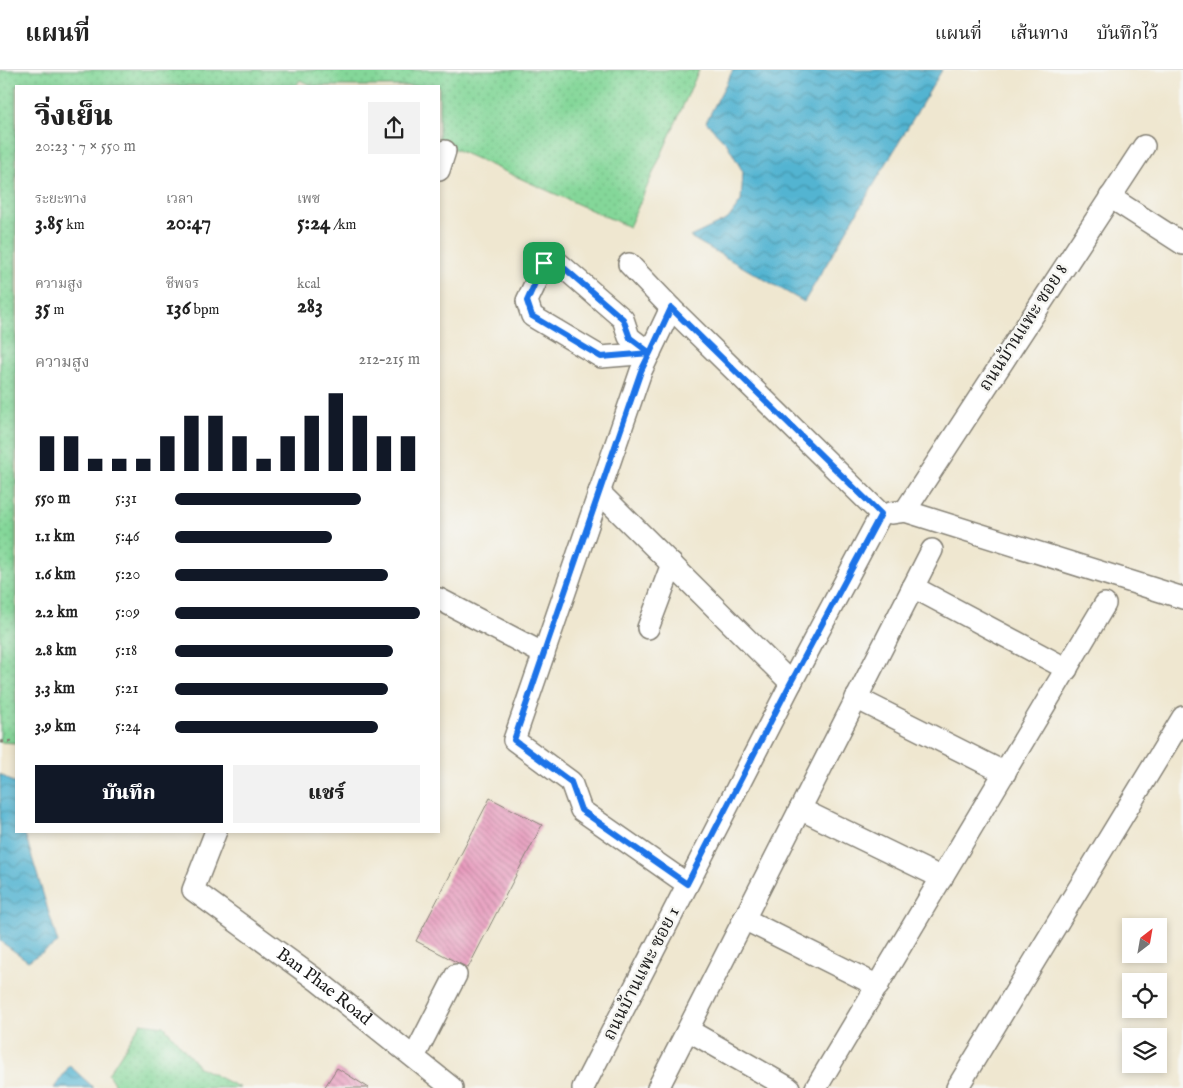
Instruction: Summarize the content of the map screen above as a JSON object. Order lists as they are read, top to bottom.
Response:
{
  "streets": {
    "street": ["ถนนบ้านแพะ ซอย 8", "ถนนบ้านแพะ ซอย 1", "Ban Phae Road"]
  },
  "north": "top right",
  "page": {
    "header": "แผนที่",
    "nav": ["แผนที่", "เส้นทาง", "บันทึกไว้"],
    "heading": ["วิ่งเย็น", "20:23 · 7 × 550 m"],
    "stats": [
      ["ระยะทาง", "3.85 km"],
      ["เวลา", "20:47"],
      ["เพซ", "5:24 /km"],
      ["ความสูง", "35 m"],
      ["ชีพจร", "136 bpm"],
      ["kcal", "283"]
    ],
    "chart": ["ความสูง", "212–215 m"],
    "list": [
      {
        "name": "550 m",
        "note": "5:31"
      },
      {
        "name": "1.1 km",
        "note": "5:46"
      },
      {
        "name": "1.6 km",
        "note": "5:20"
      },
      {
        "name": "2.2 km",
        "note": "5:09"
      },
      {
        "name": "2.8 km",
        "note": "5:18"
      },
      {
        "name": "3.3 km",
        "note": "5:21"
      },
      {
        "name": "3.9 km",
        "note": "5:24"
      }
    ],
    "buttons": ["บันทึก", "แชร์"]
  }
}
